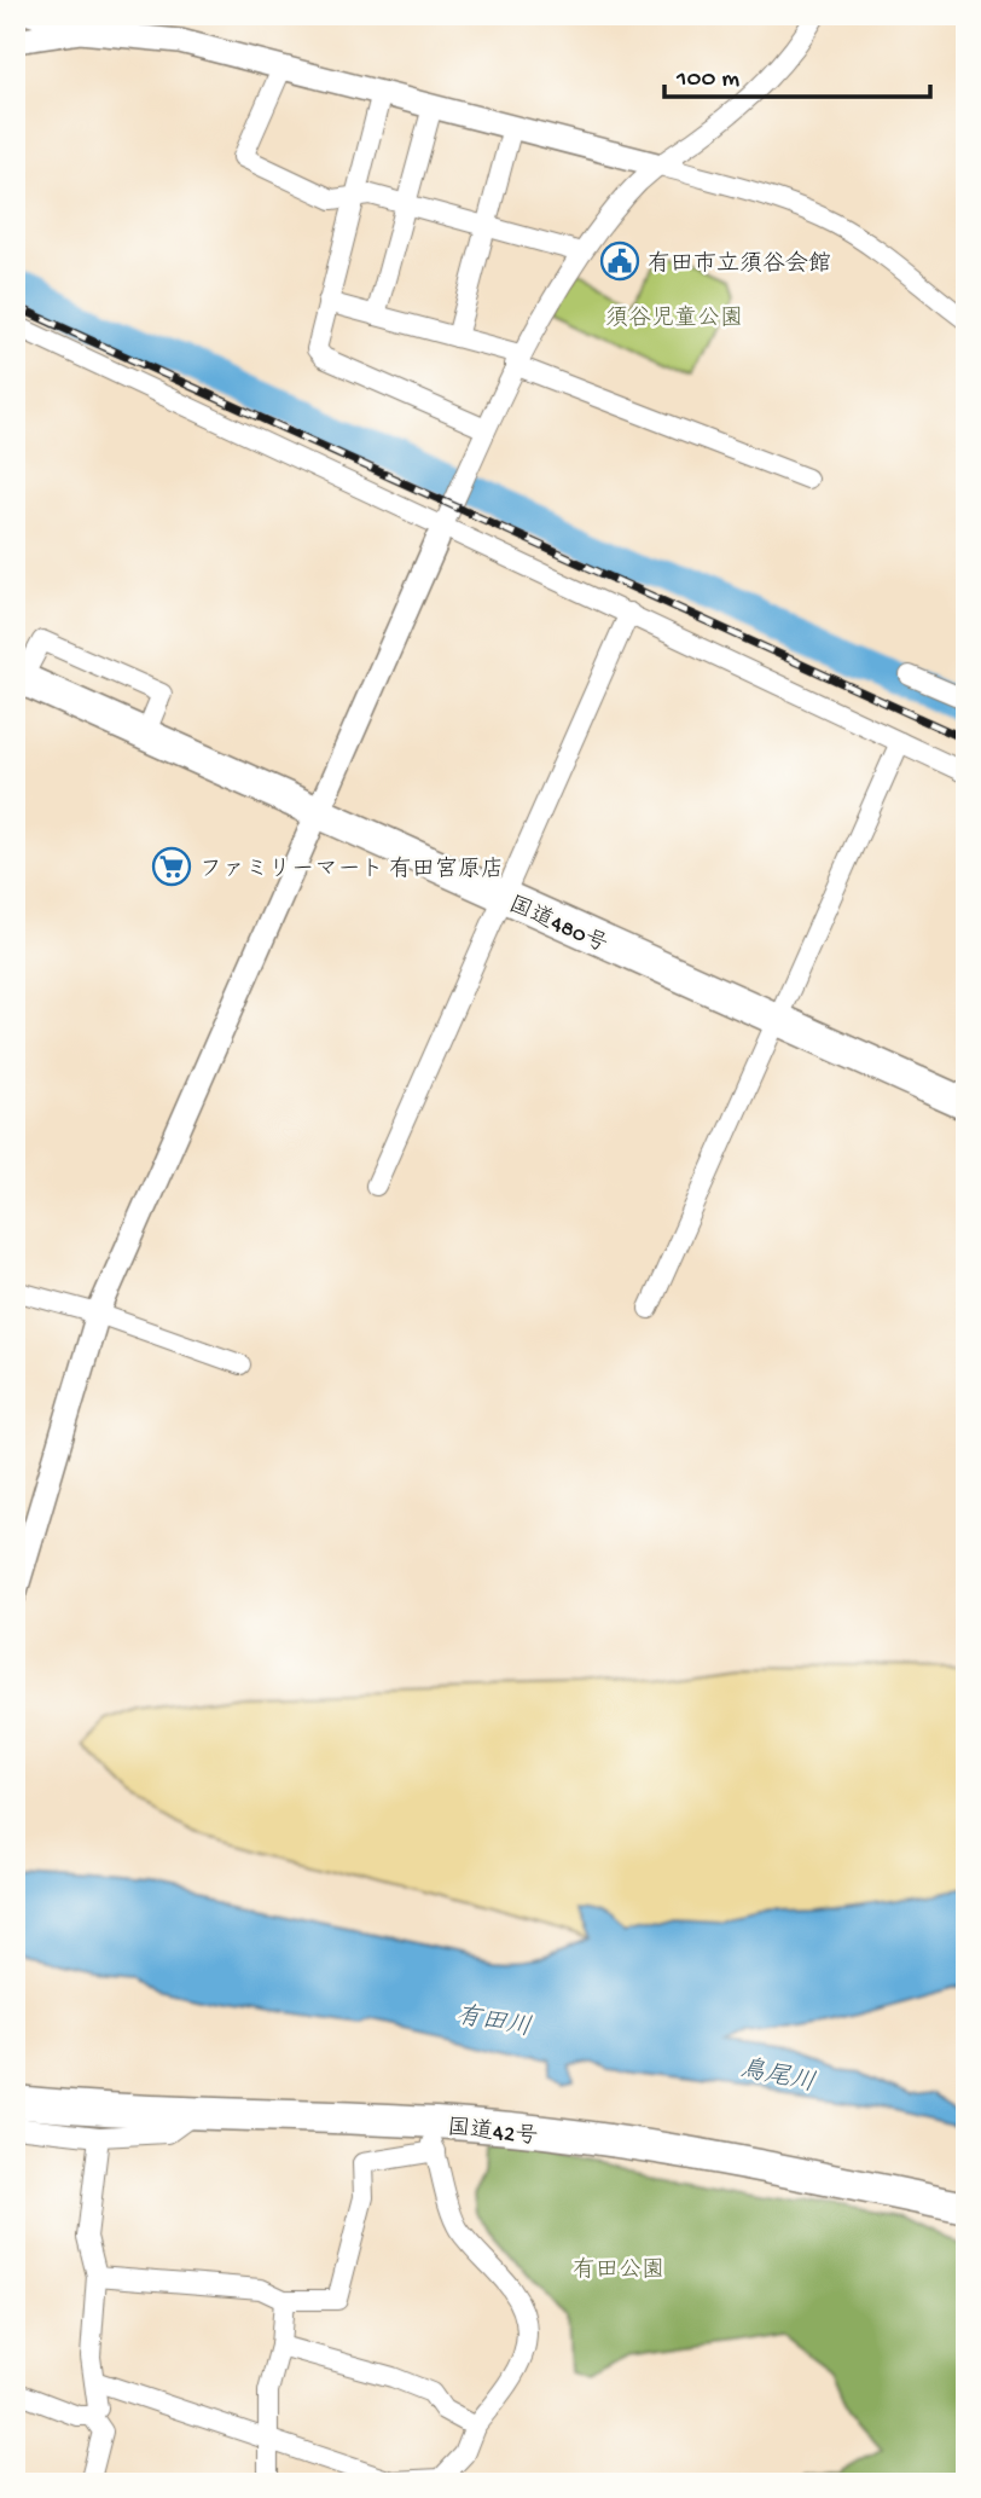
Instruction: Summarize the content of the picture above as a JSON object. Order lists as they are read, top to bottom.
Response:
{
  "streets": {
    "highway": ["国道480号", "国道42号"]
  },
  "water": ["有田川", "鳥尾川"],
  "parks": ["須谷児童公園", "有田公園"],
  "places": {
    "public building": ["有田市立須谷会館"],
    "supermarket": ["ファミリーマート 有田宮原店"]
  },
  "scale_bar": "100 m"
}
